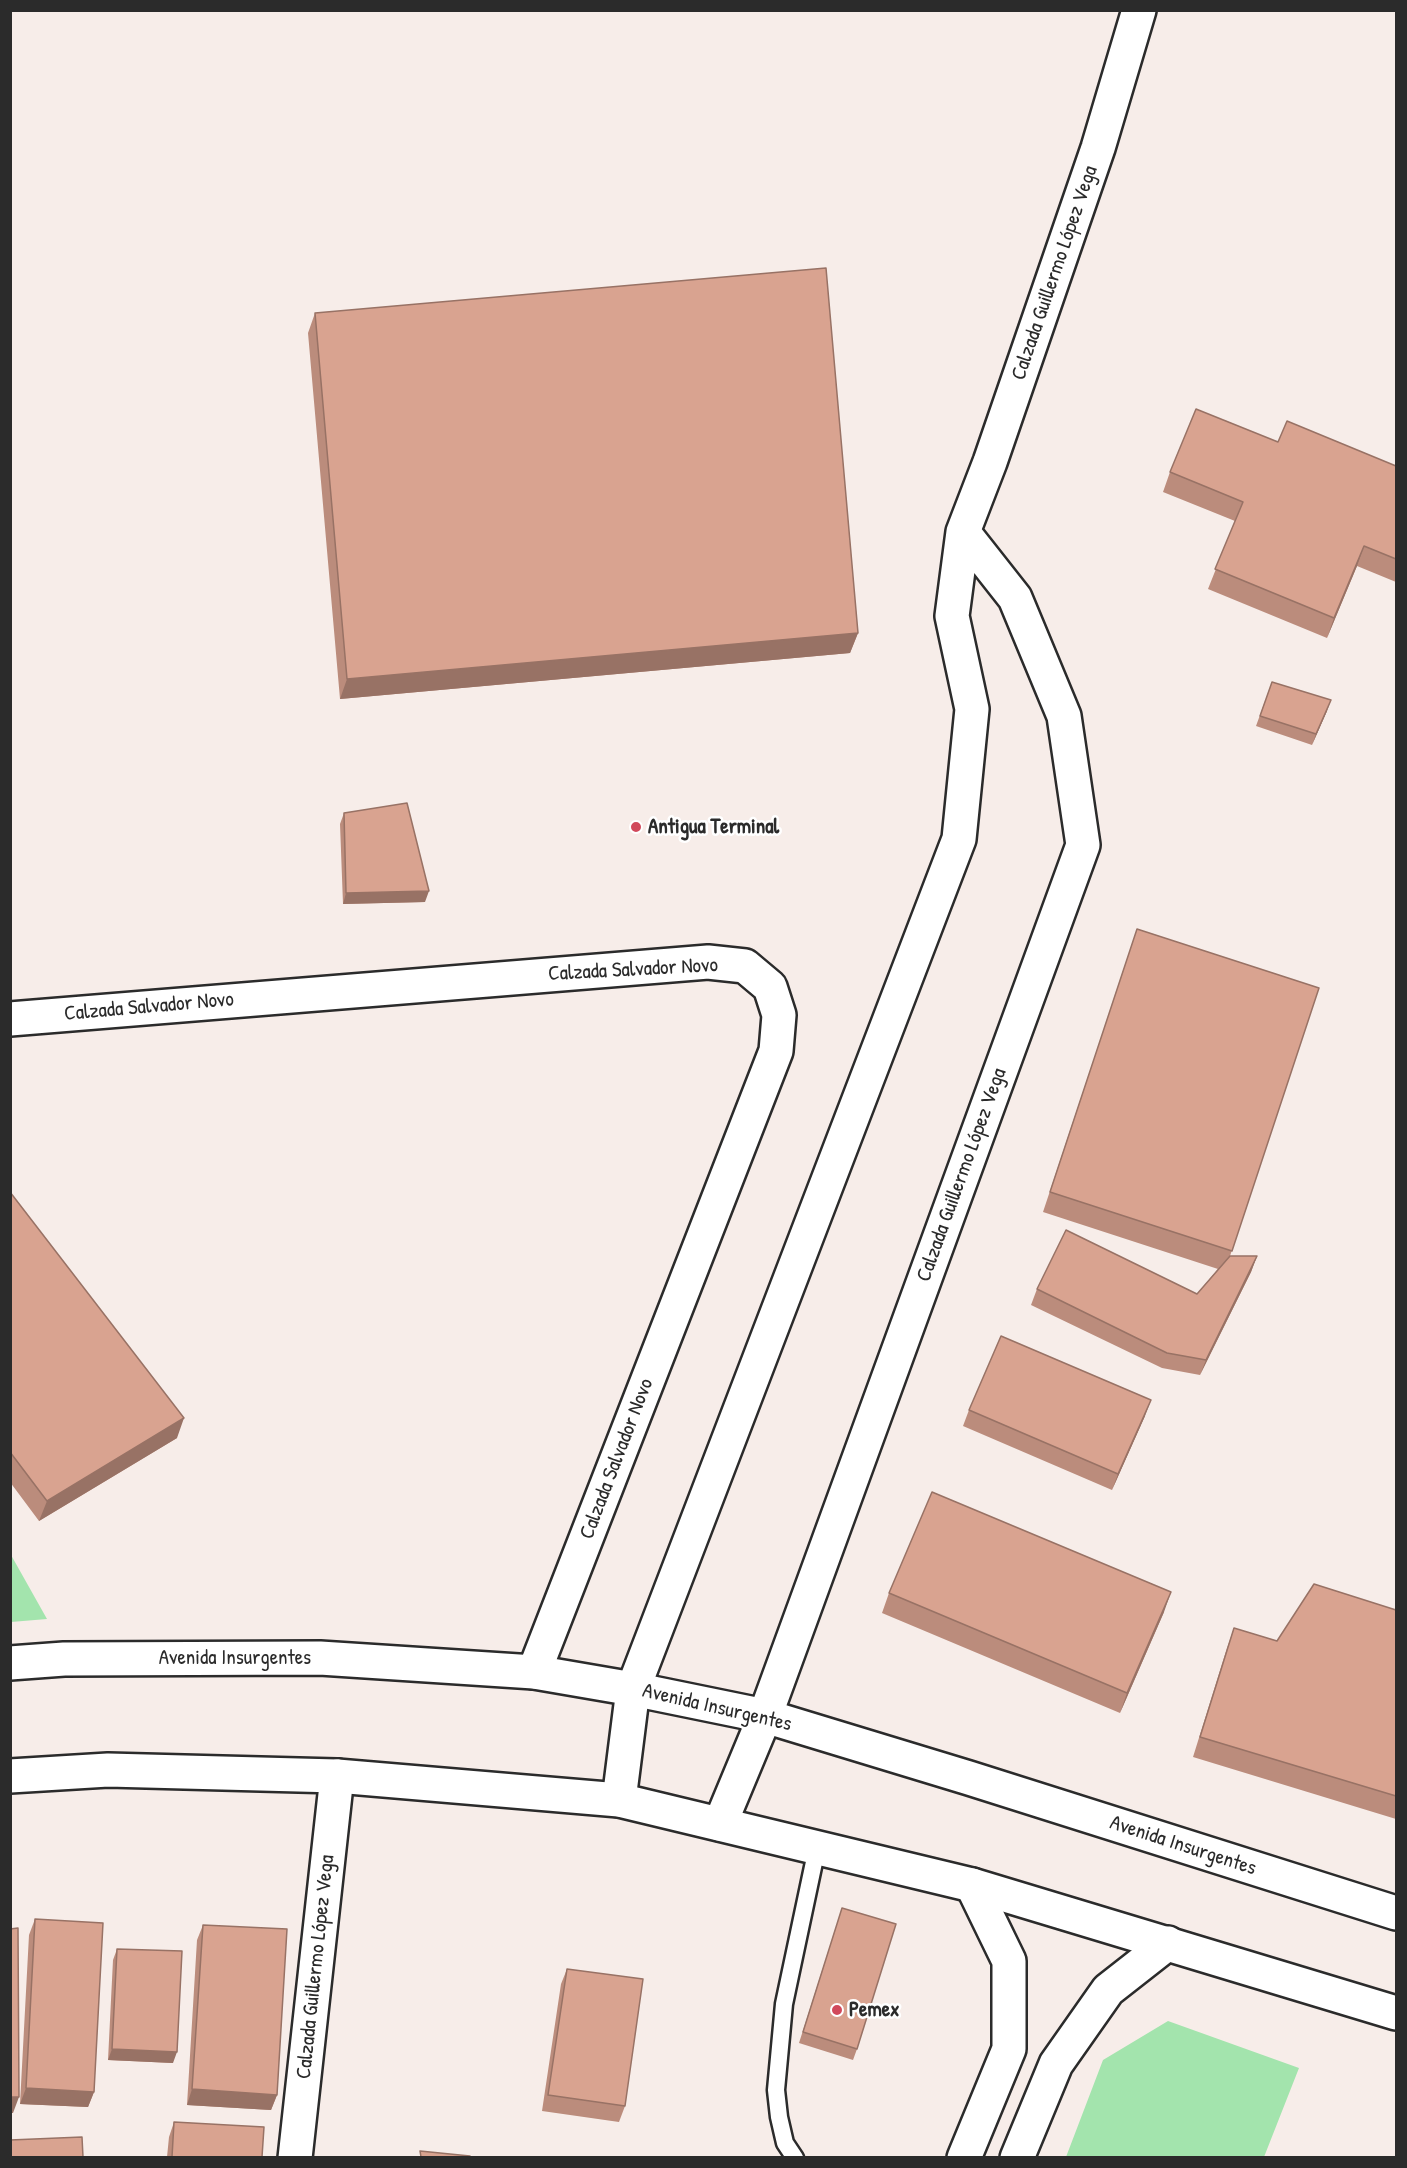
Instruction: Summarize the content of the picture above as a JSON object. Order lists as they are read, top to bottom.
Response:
{
  "streets": {
    "street": ["Calzada Guillermo López Vega", "Calzada Salvador Novo", "Avenida Insurgentes"]
  },
  "crossings": [
    ["Calzada Guillermo López Vega", "Avenida Insurgentes"],
    ["Calzada Salvador Novo", "Avenida Insurgentes"]
  ],
  "places": ["Antigua Terminal", "Pemex"]
}
